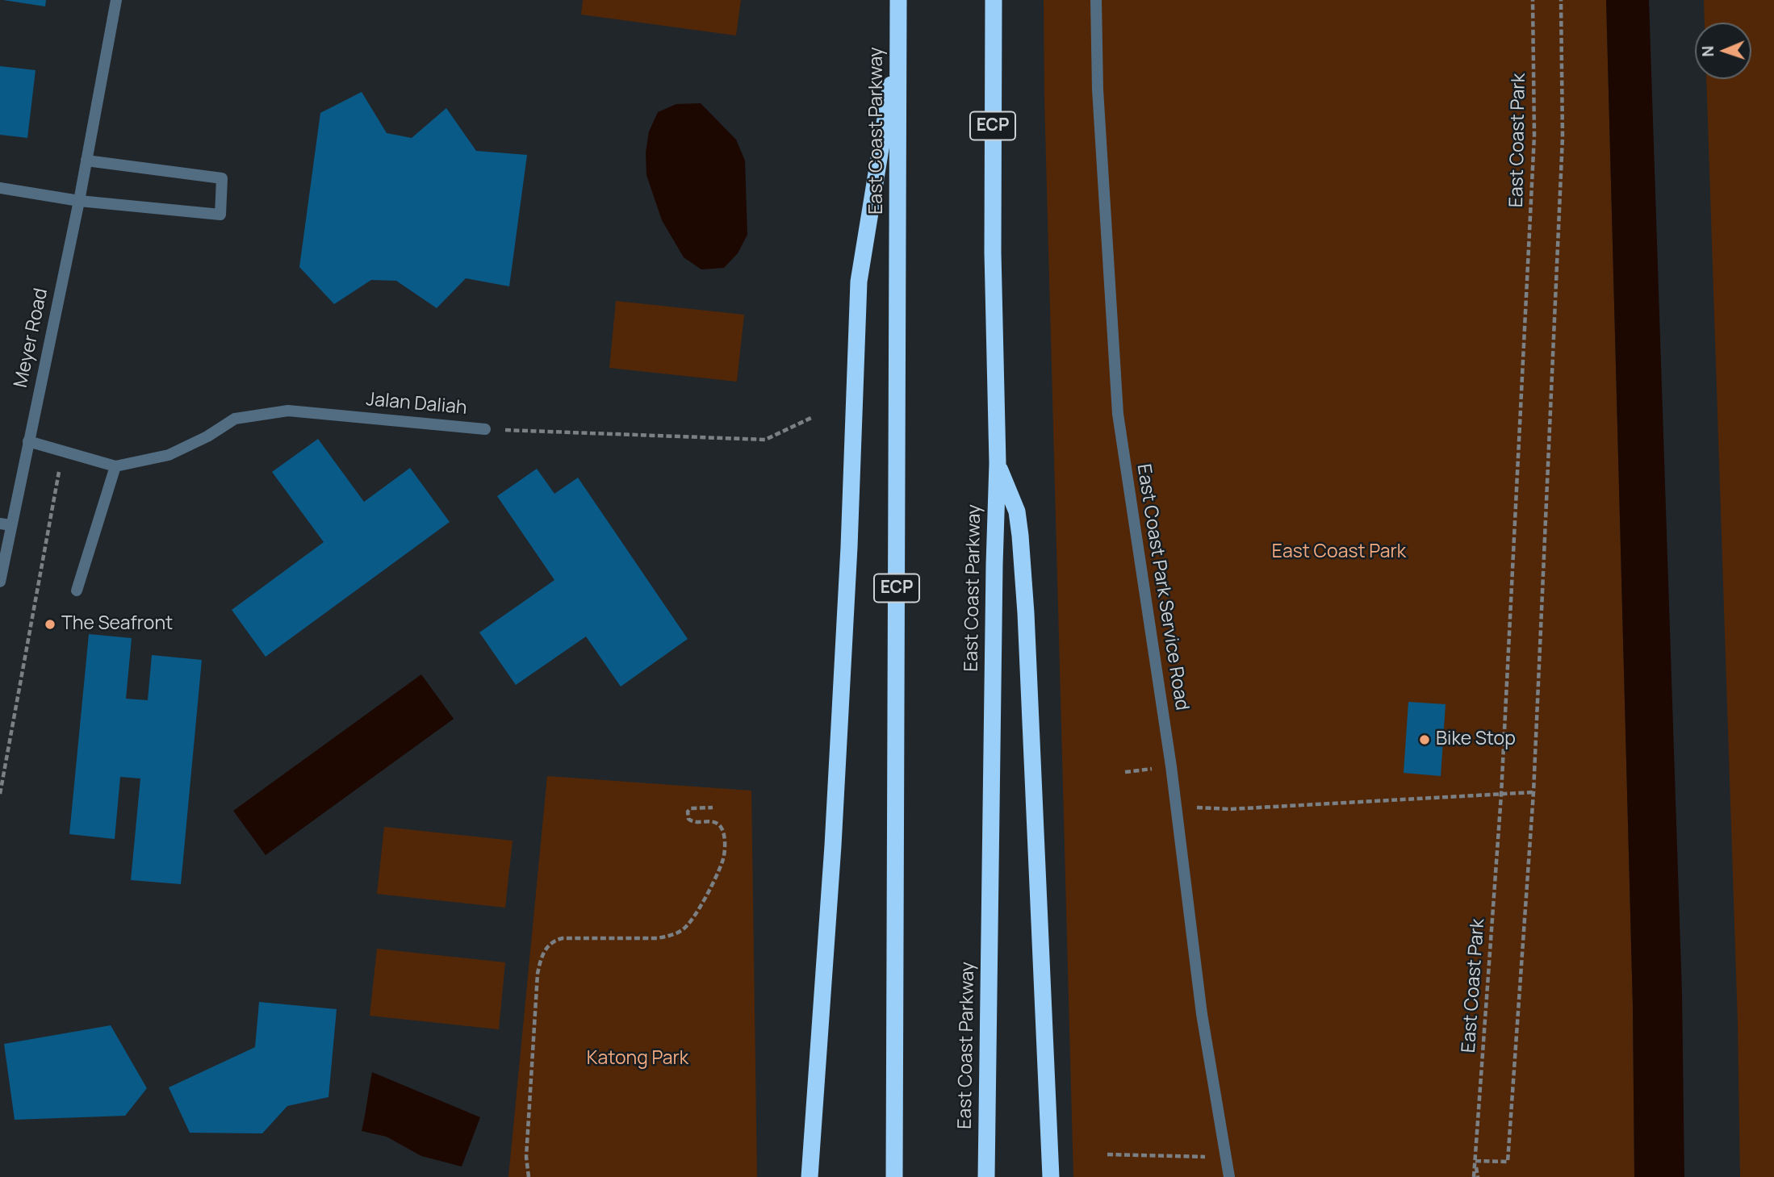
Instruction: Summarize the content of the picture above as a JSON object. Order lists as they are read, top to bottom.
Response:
{
  "streets": {
    "highway": ["ECP", "East Coast Parkway"],
    "street": ["Meyer Road", "Jalan Daliah", "East Coast Park Service Road"],
    "path": ["East Coast Park"]
  },
  "crossings": [
    ["Meyer Road", "Jalan Daliah"]
  ],
  "parks": ["East Coast Park", "Katong Park"],
  "places": ["The Seafront", "Bike Stop"],
  "north": "left"
}
